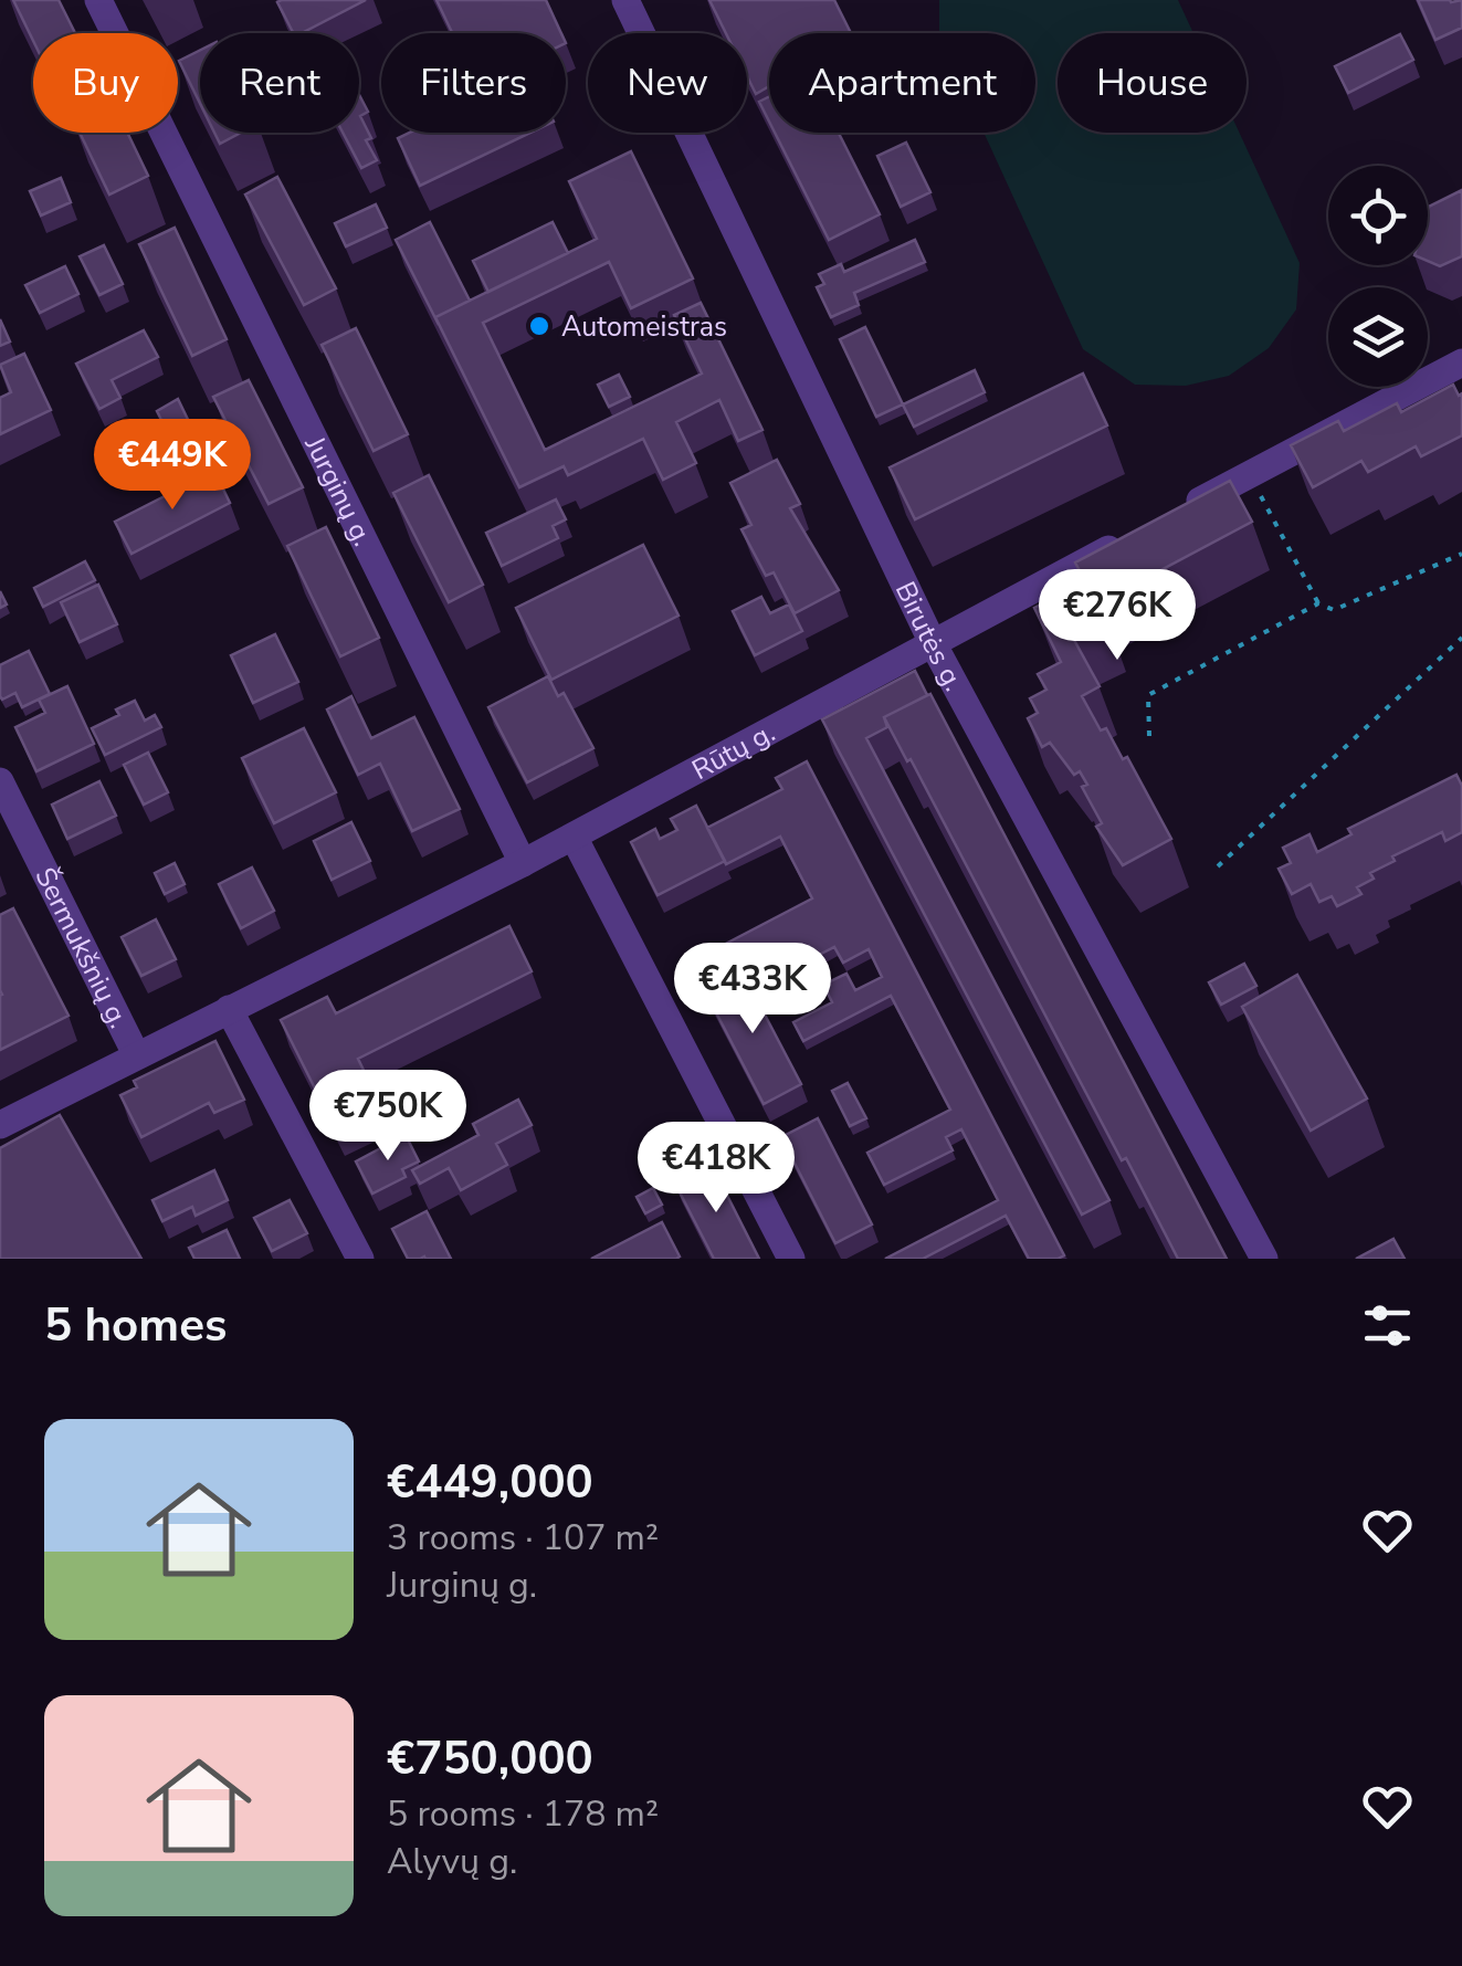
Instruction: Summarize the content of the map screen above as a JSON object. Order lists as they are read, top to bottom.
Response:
{
  "streets": {
    "street": [
      "Jurginų g.",
      "Birutės g.",
      "Rūtų g.",
      "Šermukšnių g."
    ]
  },
  "crossings": [
    ["Jurginų g.", "Rūtų g."],
    ["Birutės g.", "Rūtų g."],
    ["Rūtų g.", "Šermukšnių g."]
  ],
  "places": ["Automeistras"],
  "page": {
    "chip": [
      "Buy",
      "Rent",
      "Filters",
      "New",
      "Apartment",
      "House"
    ],
    "price": [
      "€449K",
      "€276K",
      "€433K",
      "€750K",
      "€418K"
    ],
    "heading": "5 homes",
    "list": [
      {
        "name": "€449,000",
        "note": "3 rooms · 107 m² · Jurginų g."
      },
      {
        "name": "€750,000",
        "note": "5 rooms · 178 m² · Alyvų g."
      }
    ]
  }
}
